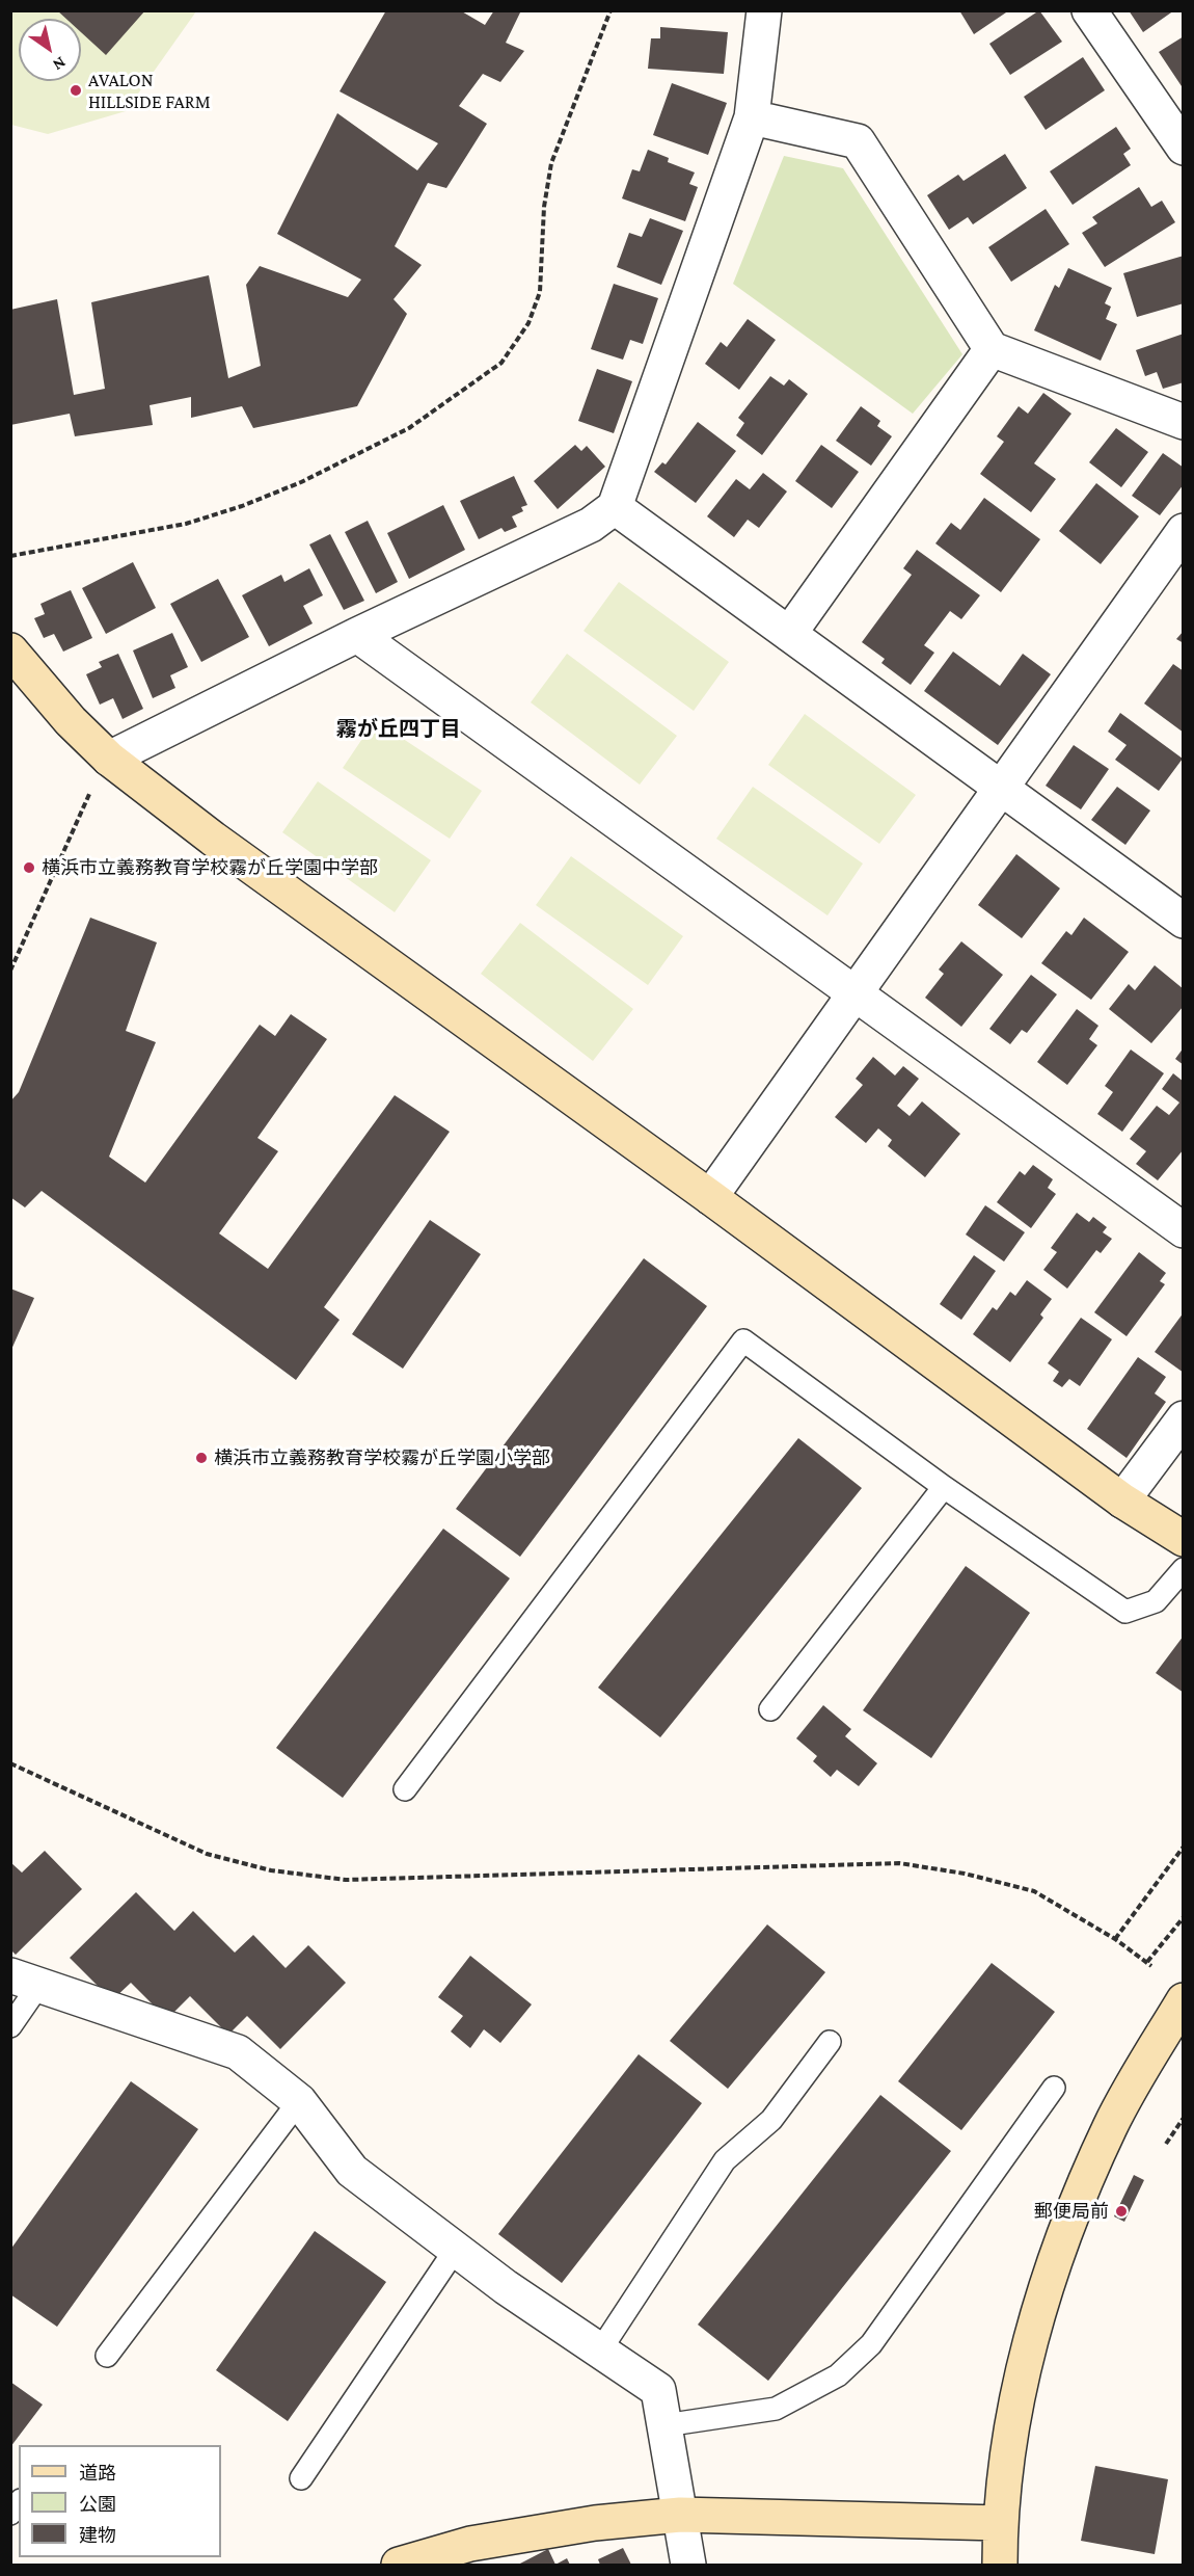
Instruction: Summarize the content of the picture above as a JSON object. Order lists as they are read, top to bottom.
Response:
{
  "districts": ["霧が丘四丁目"],
  "places": [
    "AVALON HILLSIDE FARM",
    "横浜市立義務教育学校霧が丘学園中学部",
    "横浜市立義務教育学校霧が丘学園小学部",
    "郵便局前"
  ],
  "legend": ["道路", "公園", "建物"],
  "north": "bottom right"
}
